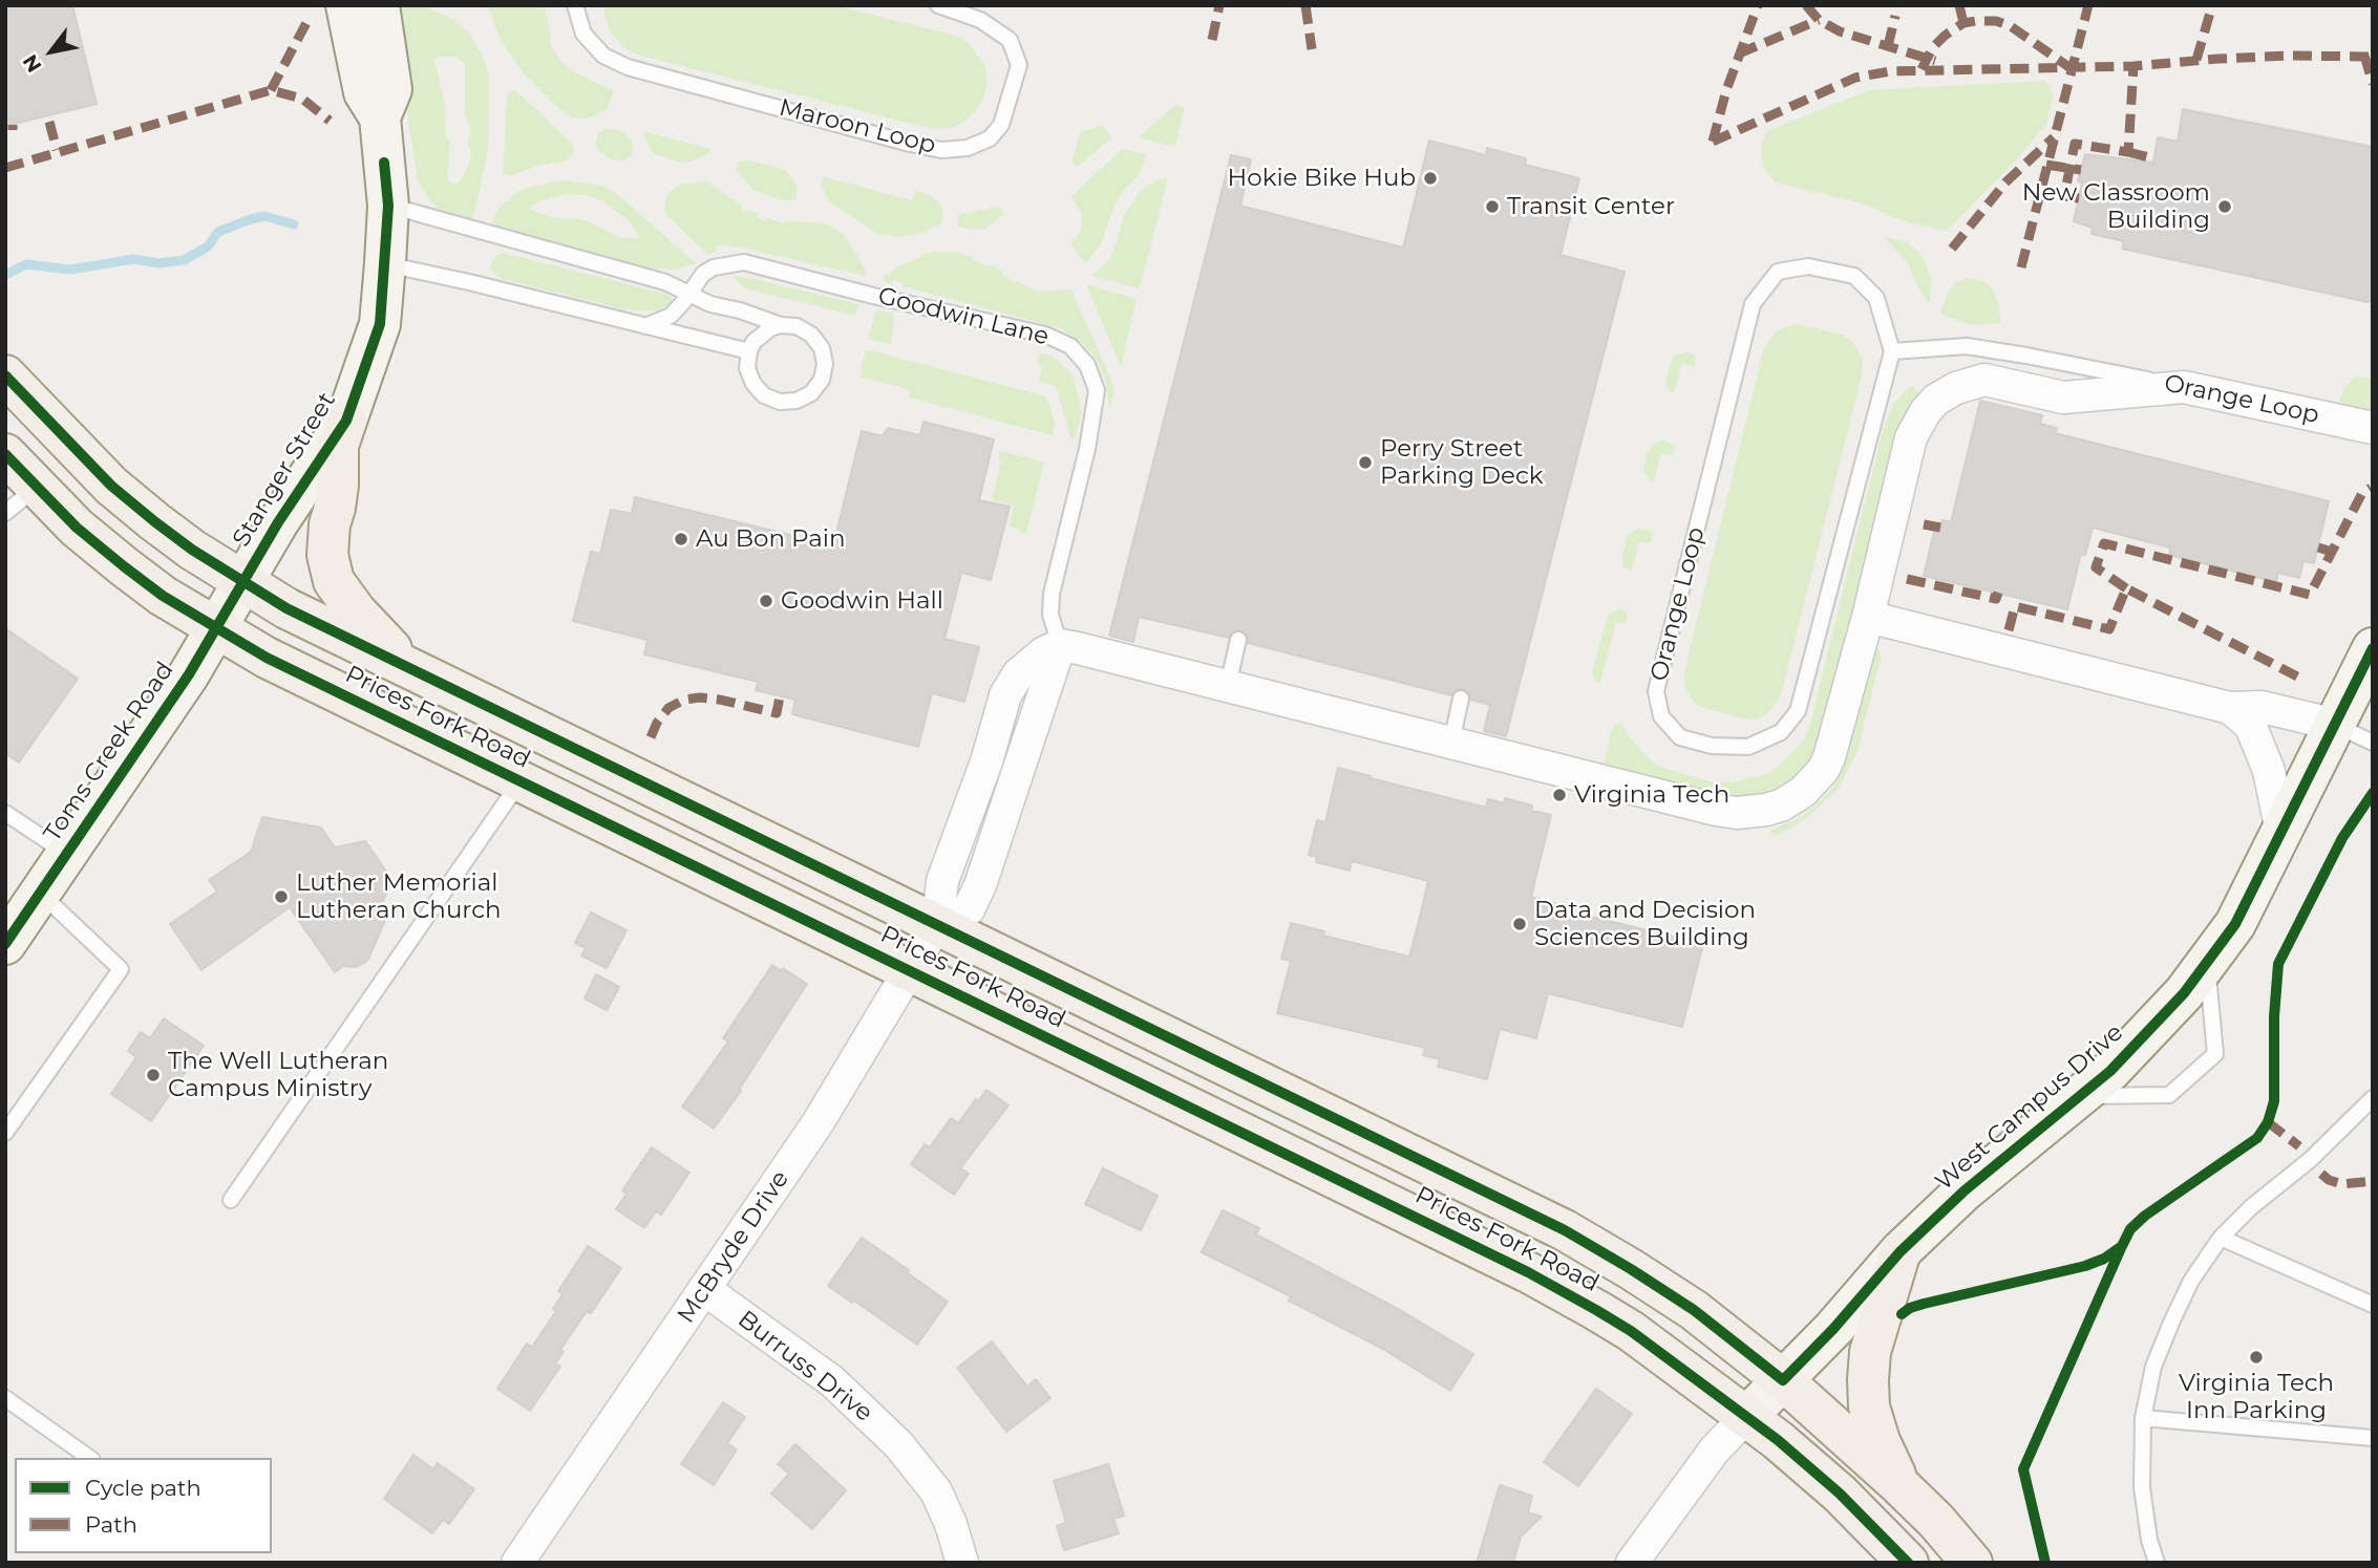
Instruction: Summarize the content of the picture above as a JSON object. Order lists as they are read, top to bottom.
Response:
{
  "streets": {
    "main road": ["Prices Fork Road"],
    "street": [
      "Orange Loop",
      "Stanger Street",
      "Toms Creek Road",
      "West Campus Drive",
      "McBryde Drive",
      "Burruss Drive"
    ],
    "lane": ["Maroon Loop", "Goodwin Lane"]
  },
  "crossings": [
    ["Stanger Street", "Prices Fork Road"],
    ["Stanger Street", "Toms Creek Road"],
    ["Prices Fork Road", "Toms Creek Road"],
    ["Prices Fork Road", "West Campus Drive"],
    ["Prices Fork Road", "McBryde Drive"],
    ["McBryde Drive", "Burruss Drive"]
  ],
  "places": [
    "Hokie Bike Hub",
    "Transit Center",
    "New Classroom Building",
    "Perry Street Parking Deck",
    "Au Bon Pain",
    "Goodwin Hall",
    "Virginia Tech",
    "Luther Memorial Lutheran Church",
    "Data and Decision Sciences Building",
    "The Well Lutheran Campus Ministry",
    "Virginia Tech Inn Parking"
  ],
  "legend": ["Cycle path", "Path"],
  "north": "bottom left"
}
